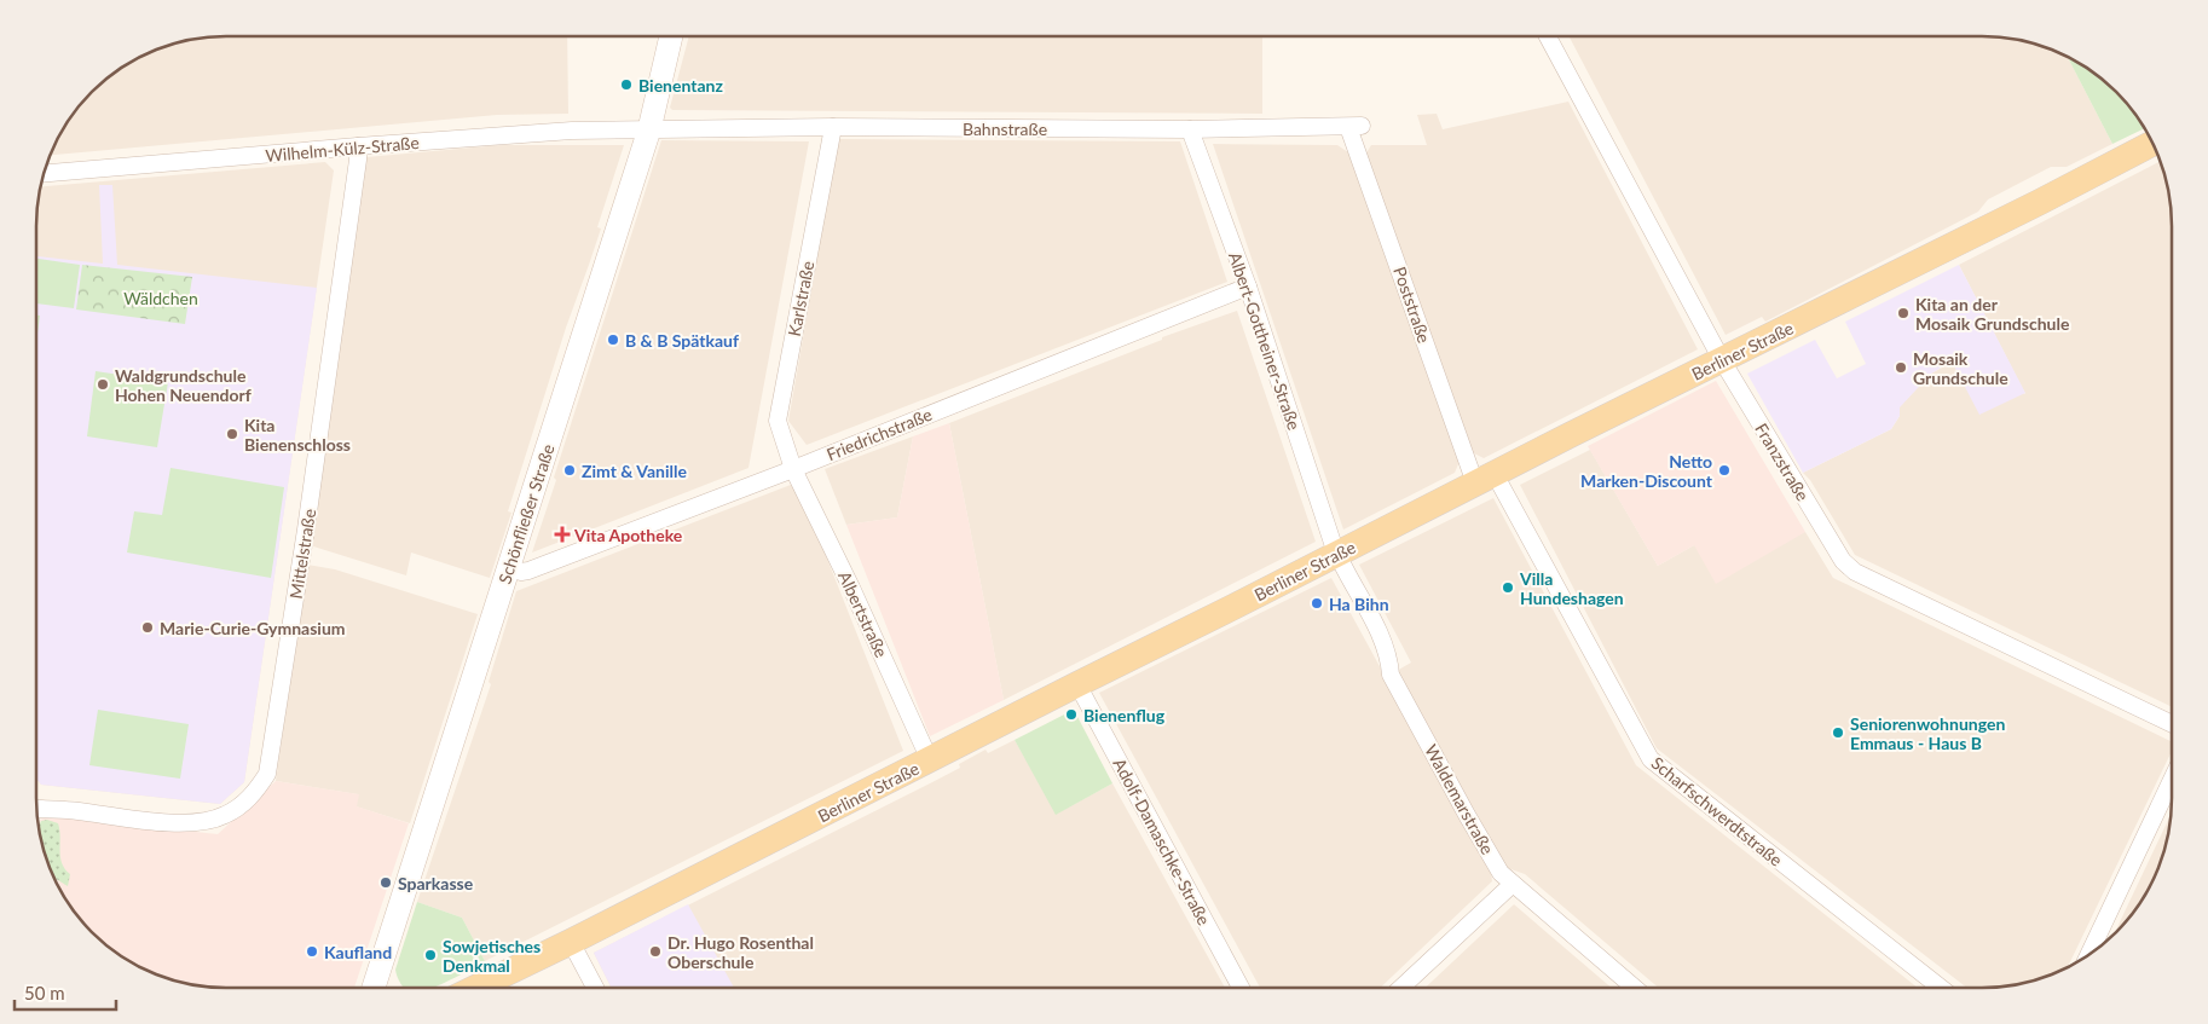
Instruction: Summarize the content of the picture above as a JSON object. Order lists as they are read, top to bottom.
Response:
{
  "streets": {
    "main road": ["Berliner Straße", "Schönfließer Straße"],
    "street": [
      "Bahnstraße",
      "Wilhelm-Külz-Straße",
      "Karlstraße",
      "Poststraße",
      "Albert-Gottheiner-Straße",
      "Friedrichstraße",
      "Franzstraße",
      "Mittelstraße",
      "Albertstraße",
      "Waldemarstraße",
      "Scharfschwerdtstraße",
      "Adolf-Damaschke-Straße"
    ]
  },
  "crossings": [
    ["Bahnstraße", "Wilhelm-Külz-Straße"],
    ["Bahnstraße", "Karlstraße"],
    ["Bahnstraße", "Poststraße"],
    ["Bahnstraße", "Albert-Gottheiner-Straße"],
    ["Bahnstraße", "Schönfließer Straße"],
    ["Wilhelm-Külz-Straße", "Schönfließer Straße"],
    ["Wilhelm-Külz-Straße", "Mittelstraße"],
    ["Karlstraße", "Friedrichstraße"],
    ["Karlstraße", "Albertstraße"],
    ["Poststraße", "Berliner Straße"],
    ["Poststraße", "Scharfschwerdtstraße"],
    ["Albert-Gottheiner-Straße", "Berliner Straße"],
    ["Albert-Gottheiner-Straße", "Friedrichstraße"],
    ["Albert-Gottheiner-Straße", "Waldemarstraße"],
    ["Berliner Straße", "Franzstraße"],
    ["Berliner Straße", "Albertstraße"],
    ["Berliner Straße", "Waldemarstraße"],
    ["Berliner Straße", "Scharfschwerdtstraße"],
    ["Berliner Straße", "Adolf-Damaschke-Straße"],
    ["Friedrichstraße", "Schönfließer Straße"],
    ["Friedrichstraße", "Albertstraße"]
  ],
  "parks": ["Wäldchen"],
  "places": {
    "other": [
      "Bienentanz",
      "Kita an der Mosaik Grundschule",
      "B & B Spätkauf",
      "Mosaik Grundschule",
      "Waldgrundschule Hohen Neuendorf",
      "Kita Bienenschloss",
      "Zimt & Vanille",
      "Netto Marken-Discount",
      "Villa Hundeshagen",
      "Ha Bihn",
      "Marie-Curie-Gymnasium",
      "Bienenflug",
      "Seniorenwohnungen Emmaus - Haus B",
      "Sparkasse",
      "Kaufland",
      "Dr. Hugo Rosenthal Oberschule",
      "Sowjetisches Denkmal"
    ],
    "health": ["Vita Apotheke"]
  },
  "scale_bar": "50 m"
}
